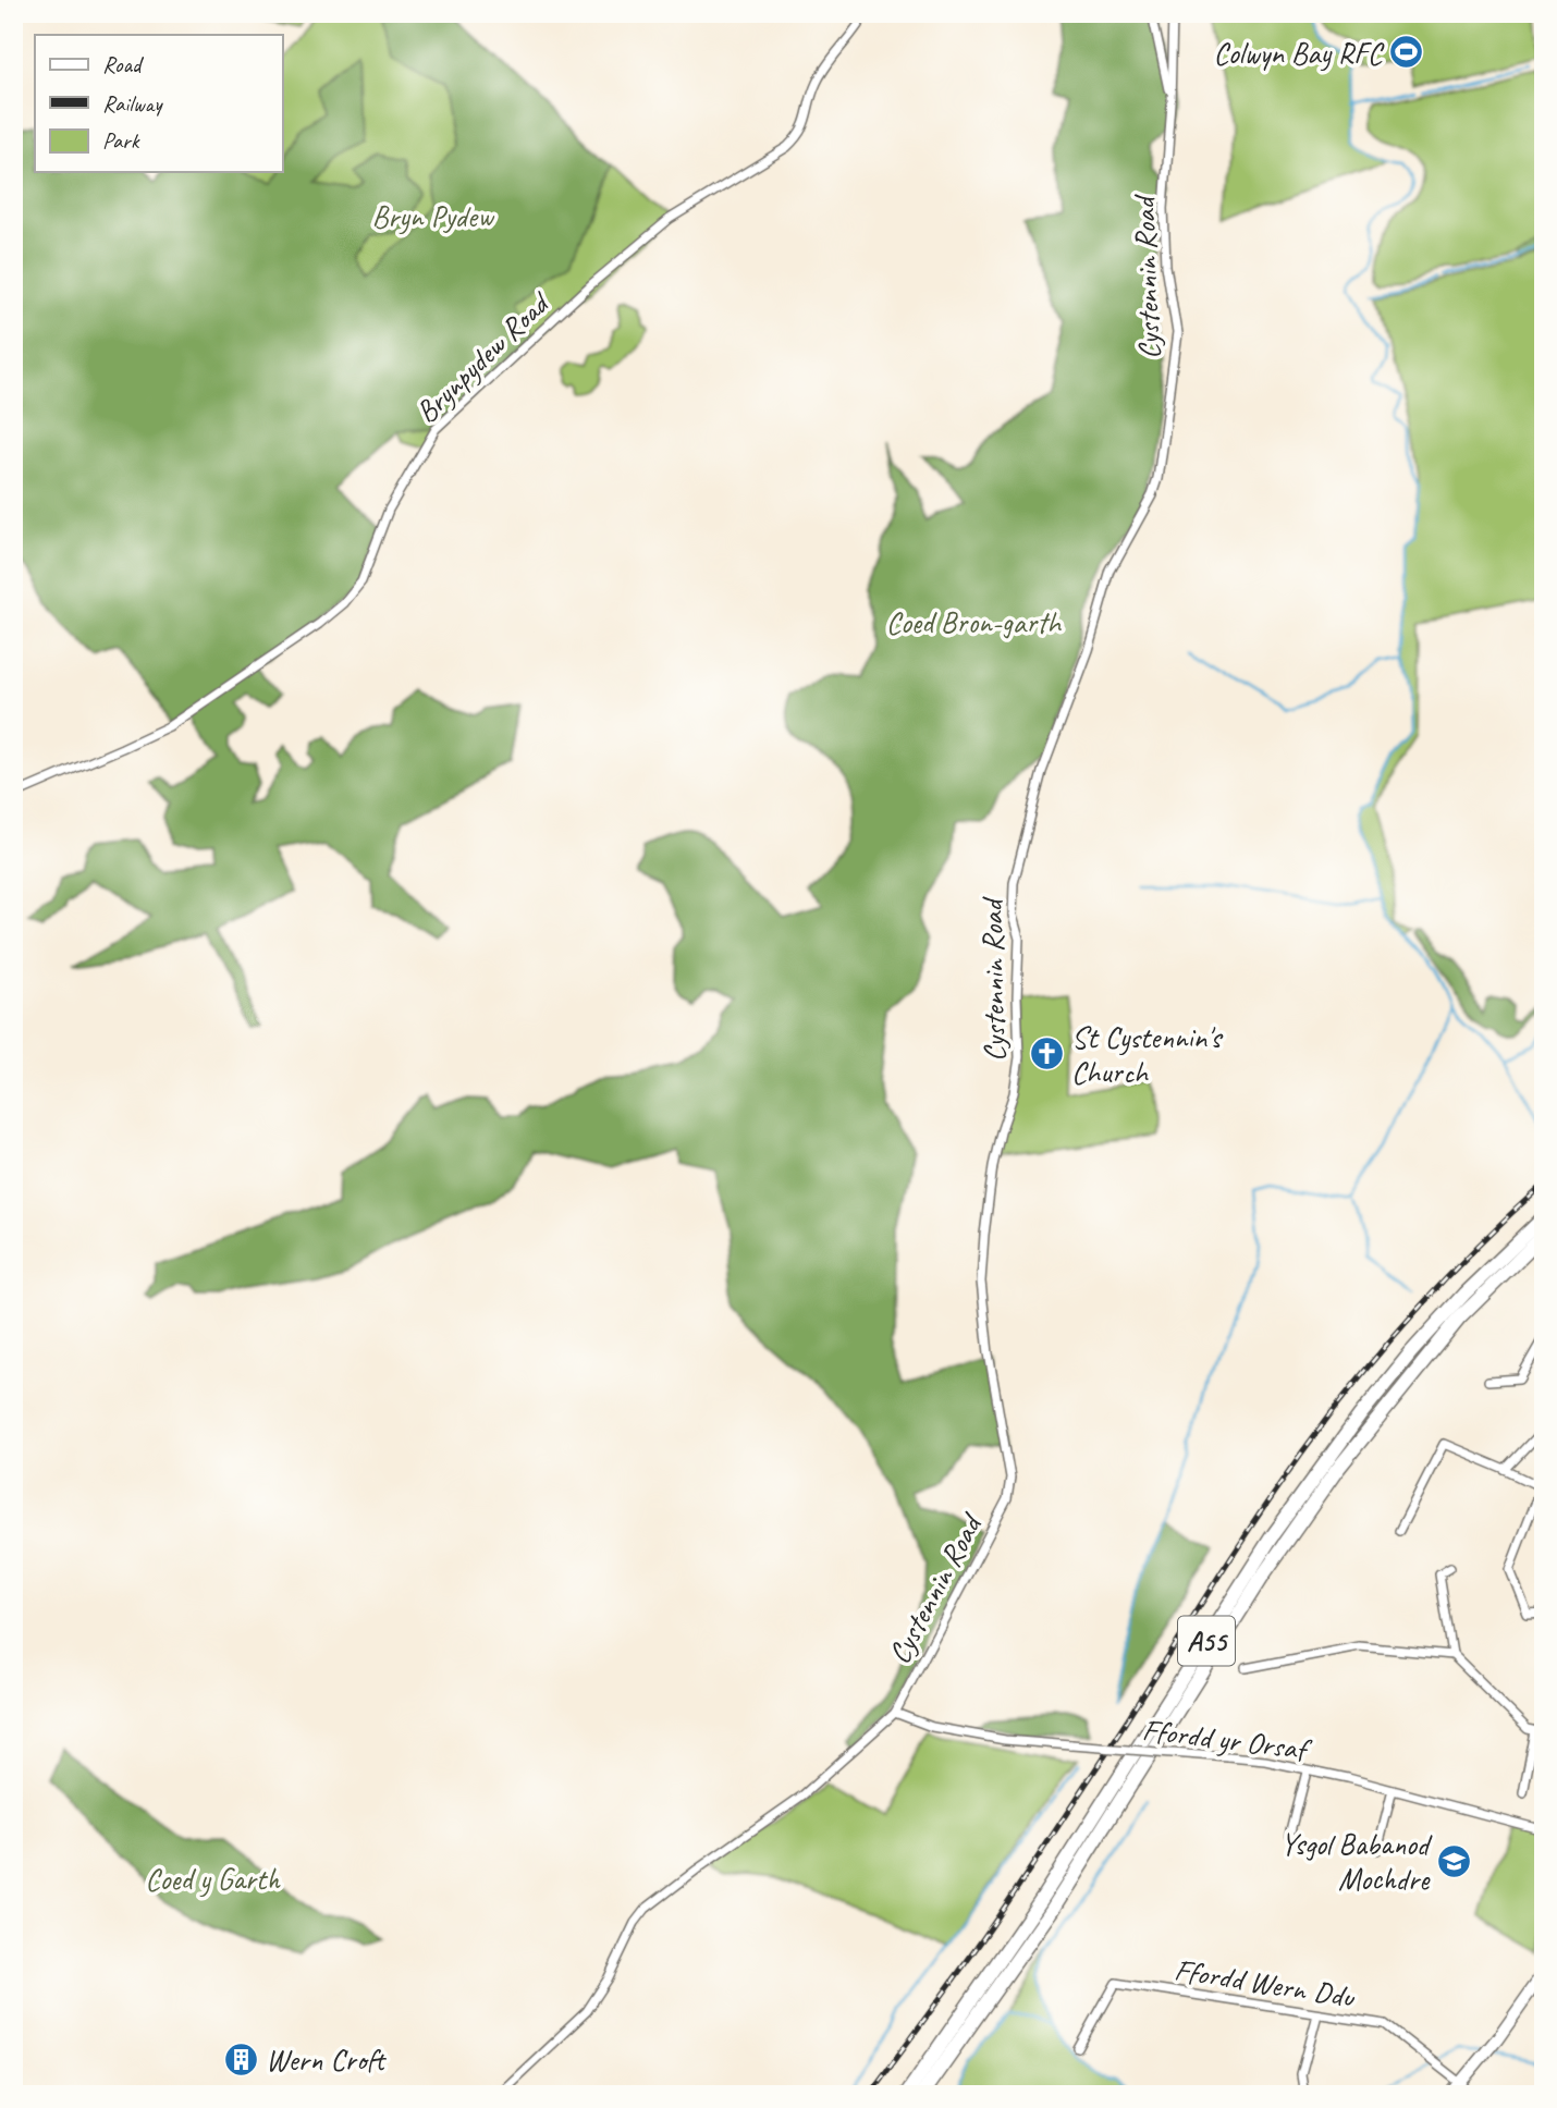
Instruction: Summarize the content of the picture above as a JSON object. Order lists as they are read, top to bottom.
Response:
{
  "streets": {
    "highway": ["A55"],
    "street": [
      "Cystennin Road",
      "Brynpydew Road",
      "Ffordd yr Orsaf",
      "Ffordd Wern Ddu"
    ]
  },
  "crossings": [
    ["Cystennin Road", "Ffordd yr Orsaf"]
  ],
  "parks": ["Bryn Pydew", "Coed Bron-garth", "Coed y Garth"],
  "places": {
    "sports": ["Colwyn Bay RFC"],
    "church": ["St Cystennin's Church"],
    "school or university": ["Ysgol Babanod Mochdre"],
    "building": ["Wern Croft"]
  },
  "legend": ["Road", "Railway", "Park"]
}
